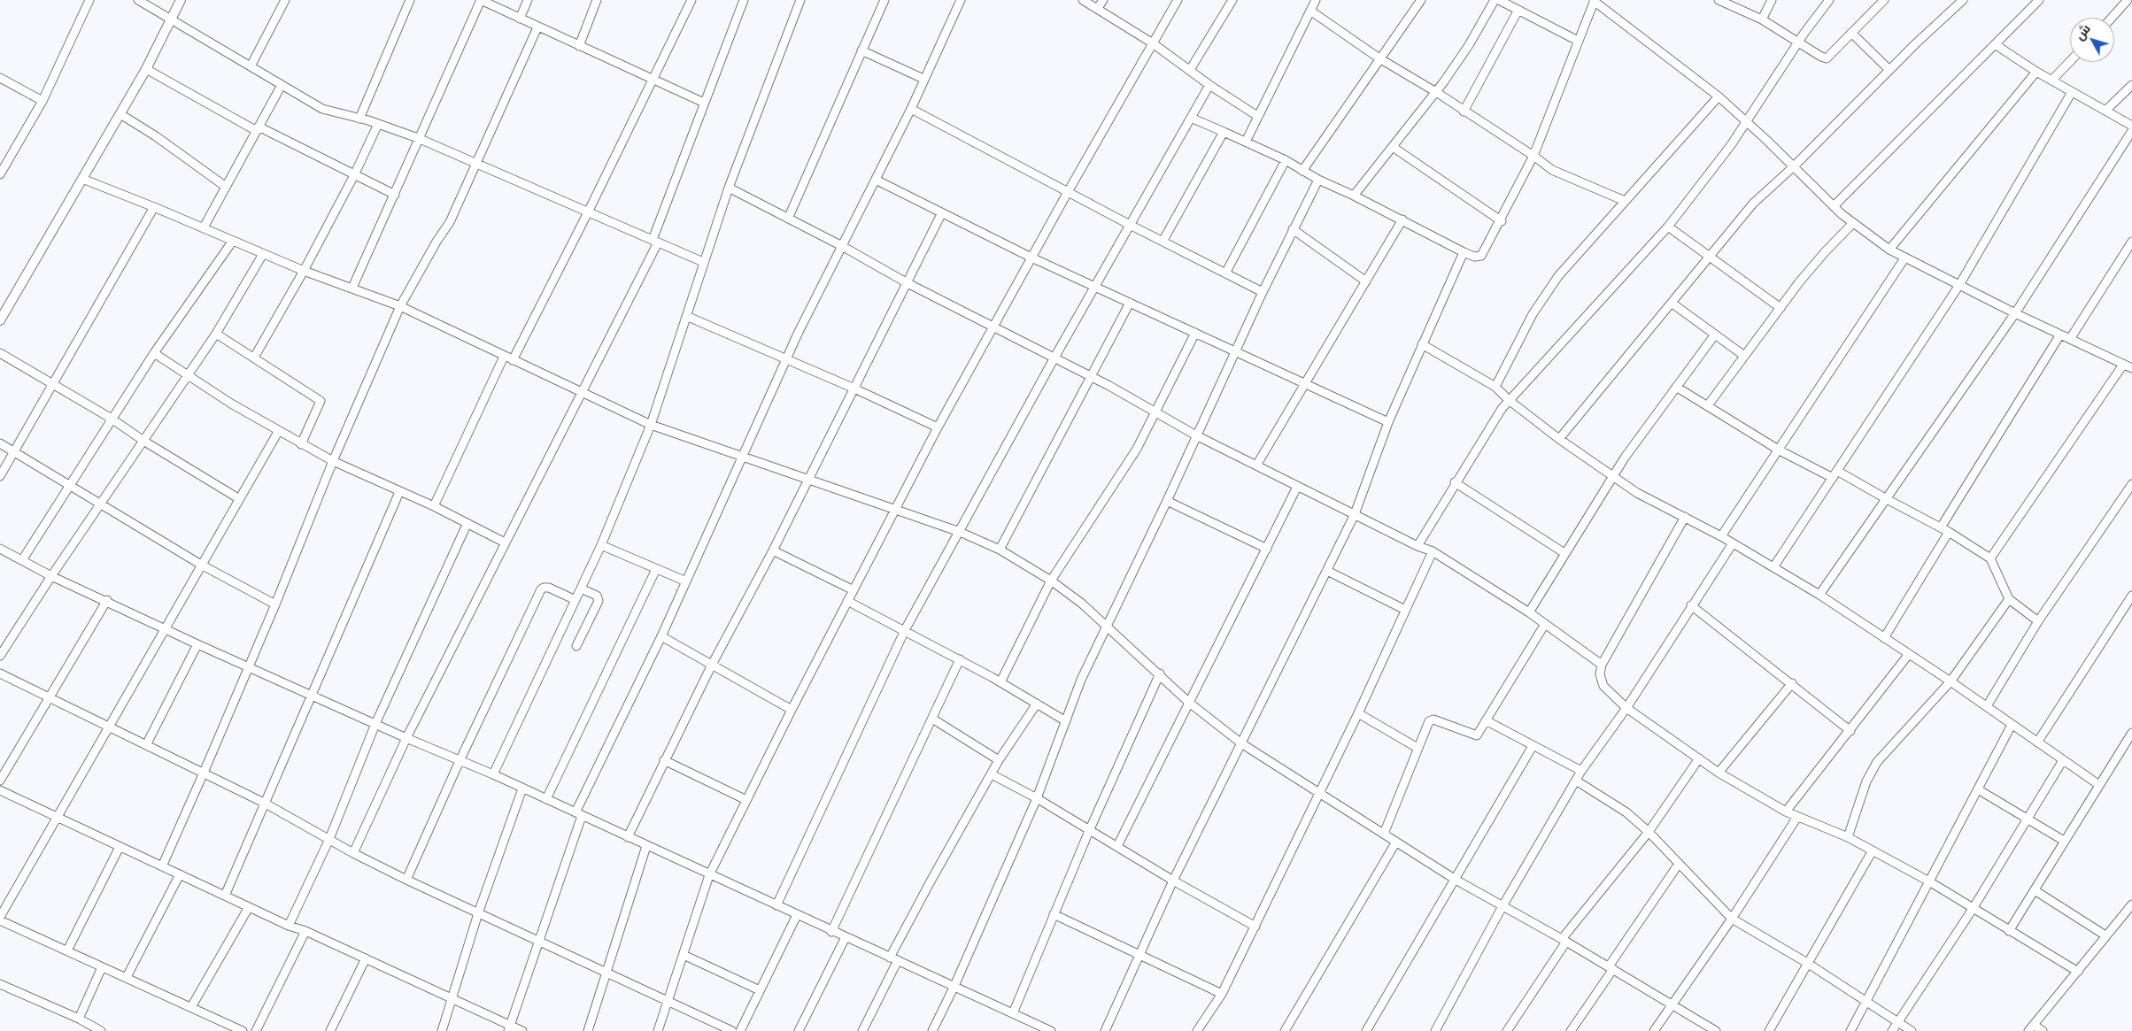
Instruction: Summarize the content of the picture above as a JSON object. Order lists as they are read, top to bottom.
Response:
{
  "north": "top left"
}
